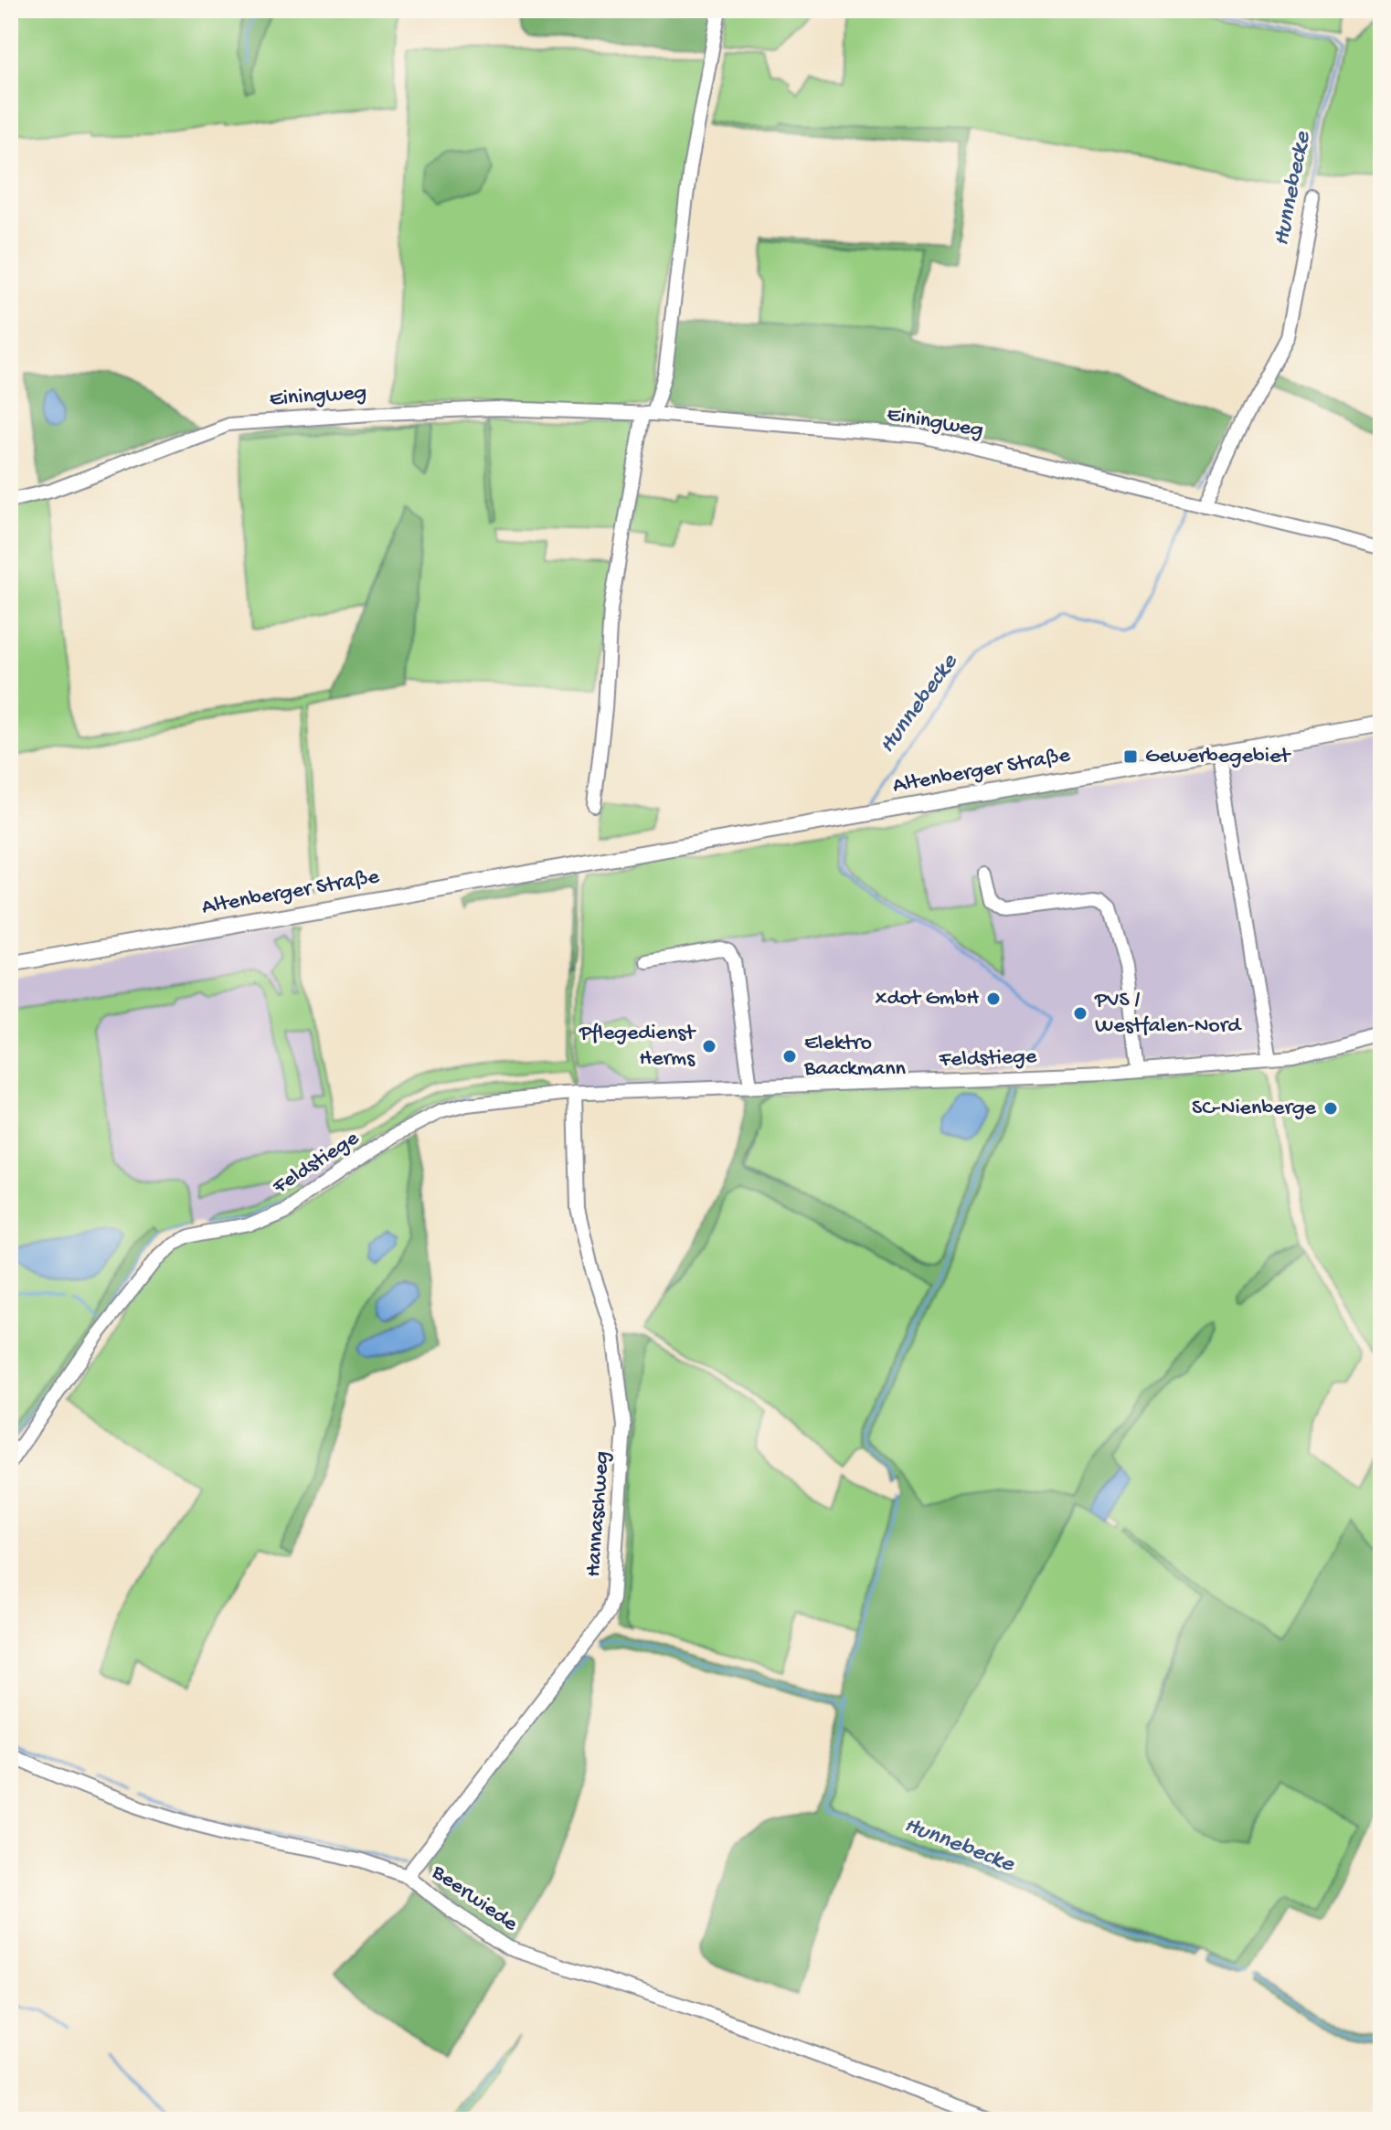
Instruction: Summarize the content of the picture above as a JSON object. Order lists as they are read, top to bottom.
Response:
{
  "streets": {
    "main road": ["Altenberger Straße"],
    "street": [
      "Einingweg",
      "Feldstiege",
      "Hannaschweg",
      "Beerwiede"
    ]
  },
  "crossings": [
    ["Feldstiege", "Hannaschweg"],
    ["Hannaschweg", "Beerwiede"]
  ],
  "water": ["Hunnebecke"],
  "places": {
    "transit": ["Gewerbegebiet"],
    "other": [
      "xdot GmbH",
      "PVS / Westfalen-Nord",
      "Pflegedienst Herms",
      "Elektro Baackmann",
      "SC-Nienberge"
    ]
  }
}
